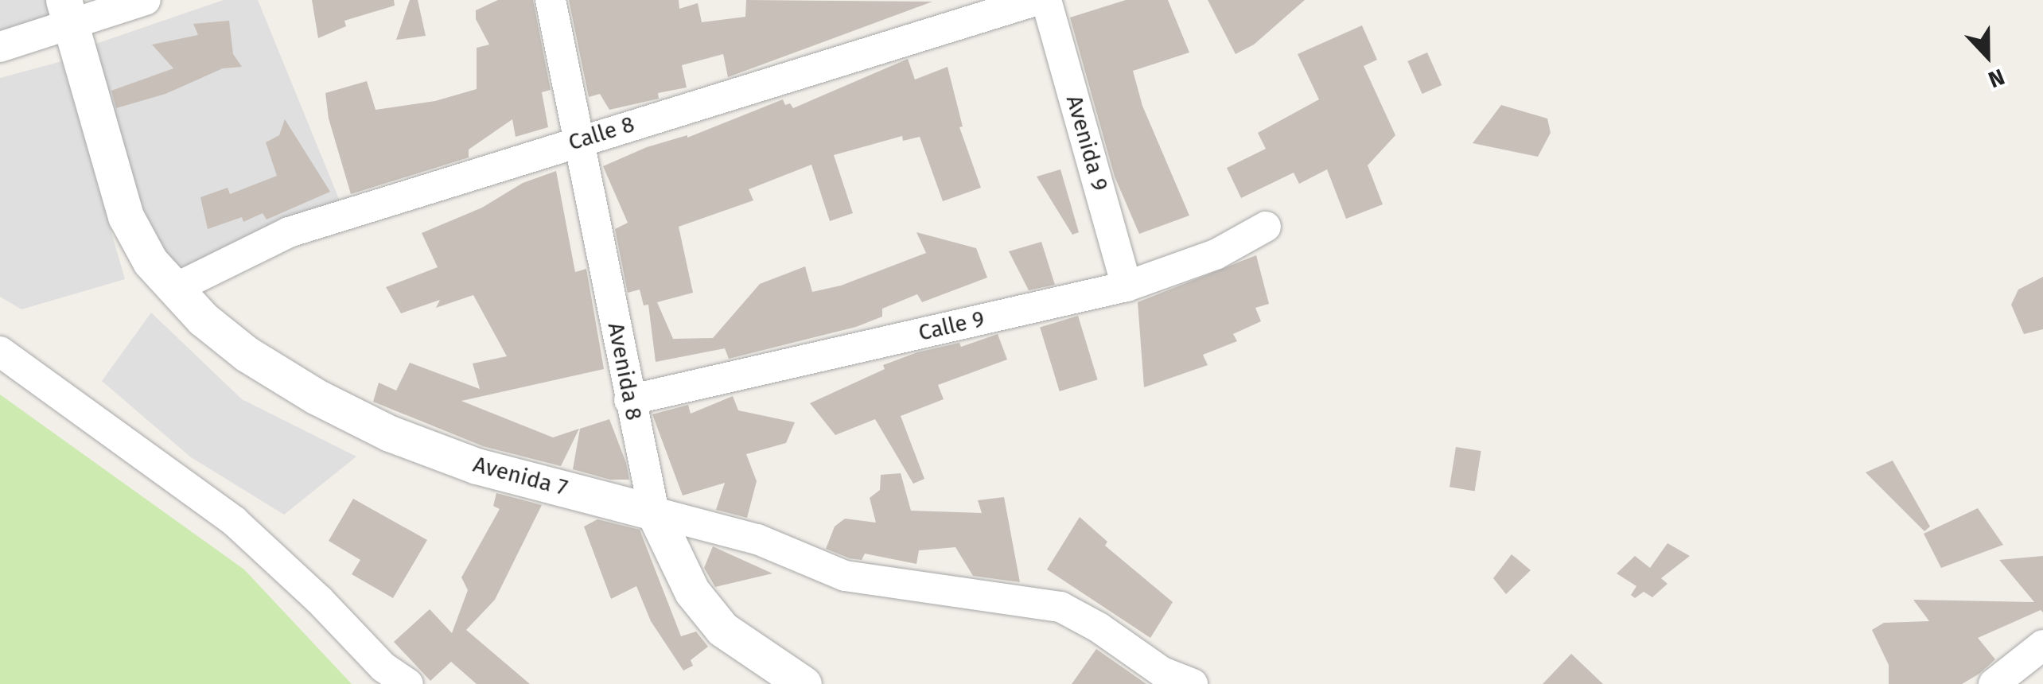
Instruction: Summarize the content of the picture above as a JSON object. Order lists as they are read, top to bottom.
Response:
{
  "streets": {
    "street": [
      "Calle 8",
      "Avenida 9",
      "Calle 9",
      "Avenida 8",
      "Avenida 7"
    ]
  },
  "crossings": [
    ["Calle 8", "Avenida 8"],
    ["Calle 8", "Avenida 7"],
    ["Avenida 9", "Calle 9"],
    ["Calle 9", "Avenida 8"],
    ["Avenida 8", "Avenida 7"]
  ],
  "north": "bottom"
}
